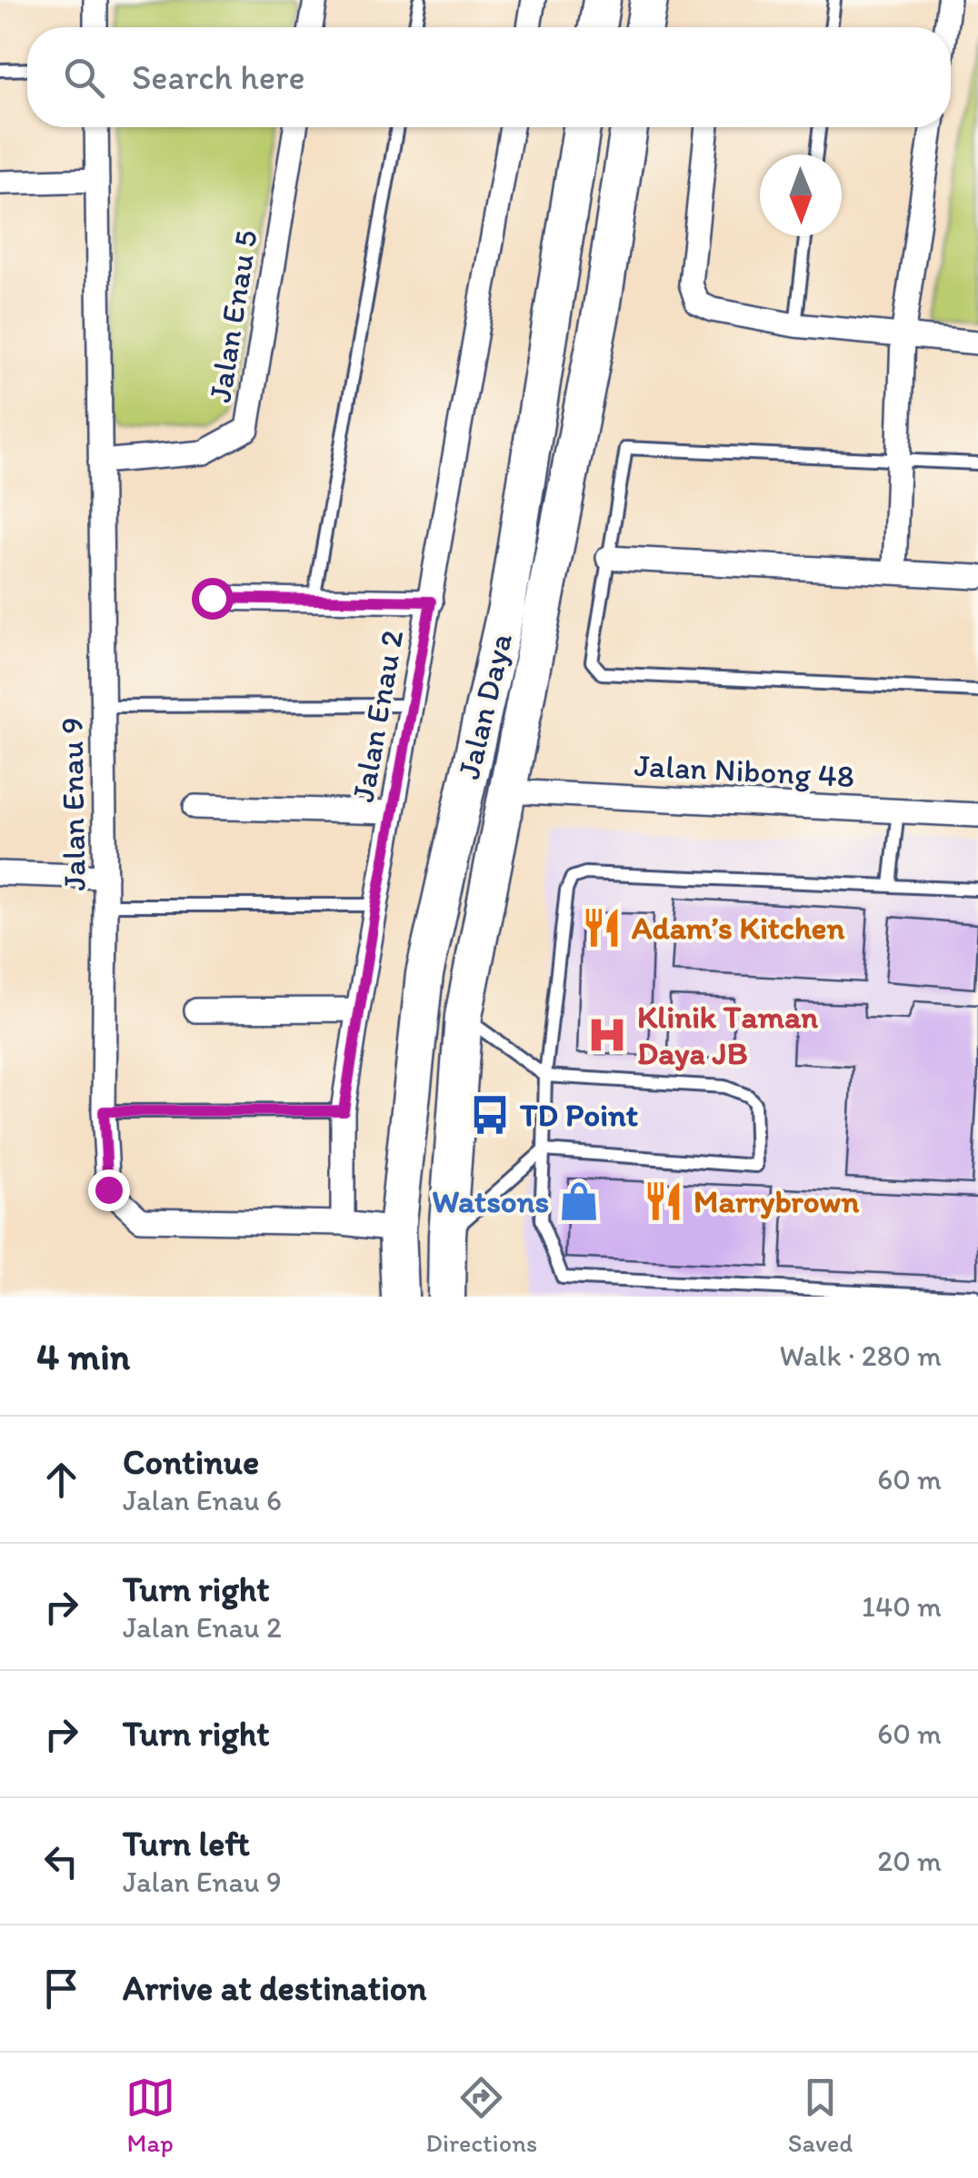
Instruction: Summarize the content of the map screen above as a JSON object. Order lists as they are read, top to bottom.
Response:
{
  "streets": {
    "main road": ["Jalan Daya"],
    "street": [
      "Jalan Enau 5",
      "Jalan Enau 2",
      "Jalan Nibong 48",
      "Jalan Enau 9"
    ]
  },
  "crossings": [
    ["Jalan Enau 5", "Jalan Enau 9"],
    ["Jalan Daya", "Jalan Nibong 48"],
    ["Jalan Daya", "Jalan Enau 9"],
    ["Jalan Enau 2", "Jalan Enau 9"]
  ],
  "places": {
    "restaurant": ["Adam’s Kitchen", "Marrybrown"],
    "hospital": ["Klinik Taman Daya JB"],
    "bus stop": ["TD Point"],
    "shop": ["Watsons"]
  },
  "north": "bottom",
  "page": {
    "search": "Search here",
    "heading": ["4 min", "Walk · 280 m"],
    "list": [
      ["Continue", "Jalan Enau 6", "60 m"],
      ["Turn right", "Jalan Enau 2", "140 m"],
      ["Turn right", "60 m"],
      ["Turn left", "Jalan Enau 9", "20 m"],
      "Arrive at destination"
    ],
    "nav": ["Map", "Directions", "Saved"]
  }
}
